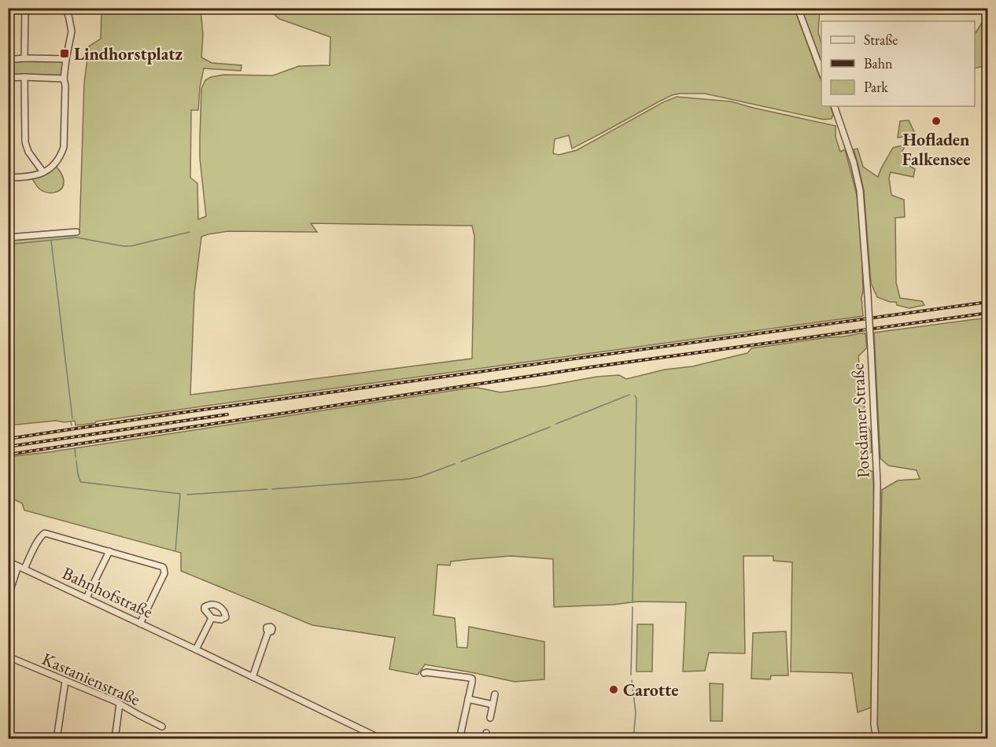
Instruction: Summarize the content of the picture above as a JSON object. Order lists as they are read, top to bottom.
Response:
{
  "streets": {
    "street": ["Potsdamer Straße", "Bahnhofstraße", "Kastanienstraße"]
  },
  "places": {
    "transit": ["Lindhorstplatz"],
    "other": ["Hofladen Falkensee", "Carotte"]
  },
  "legend": ["Straße", "Bahn", "Park"]
}
